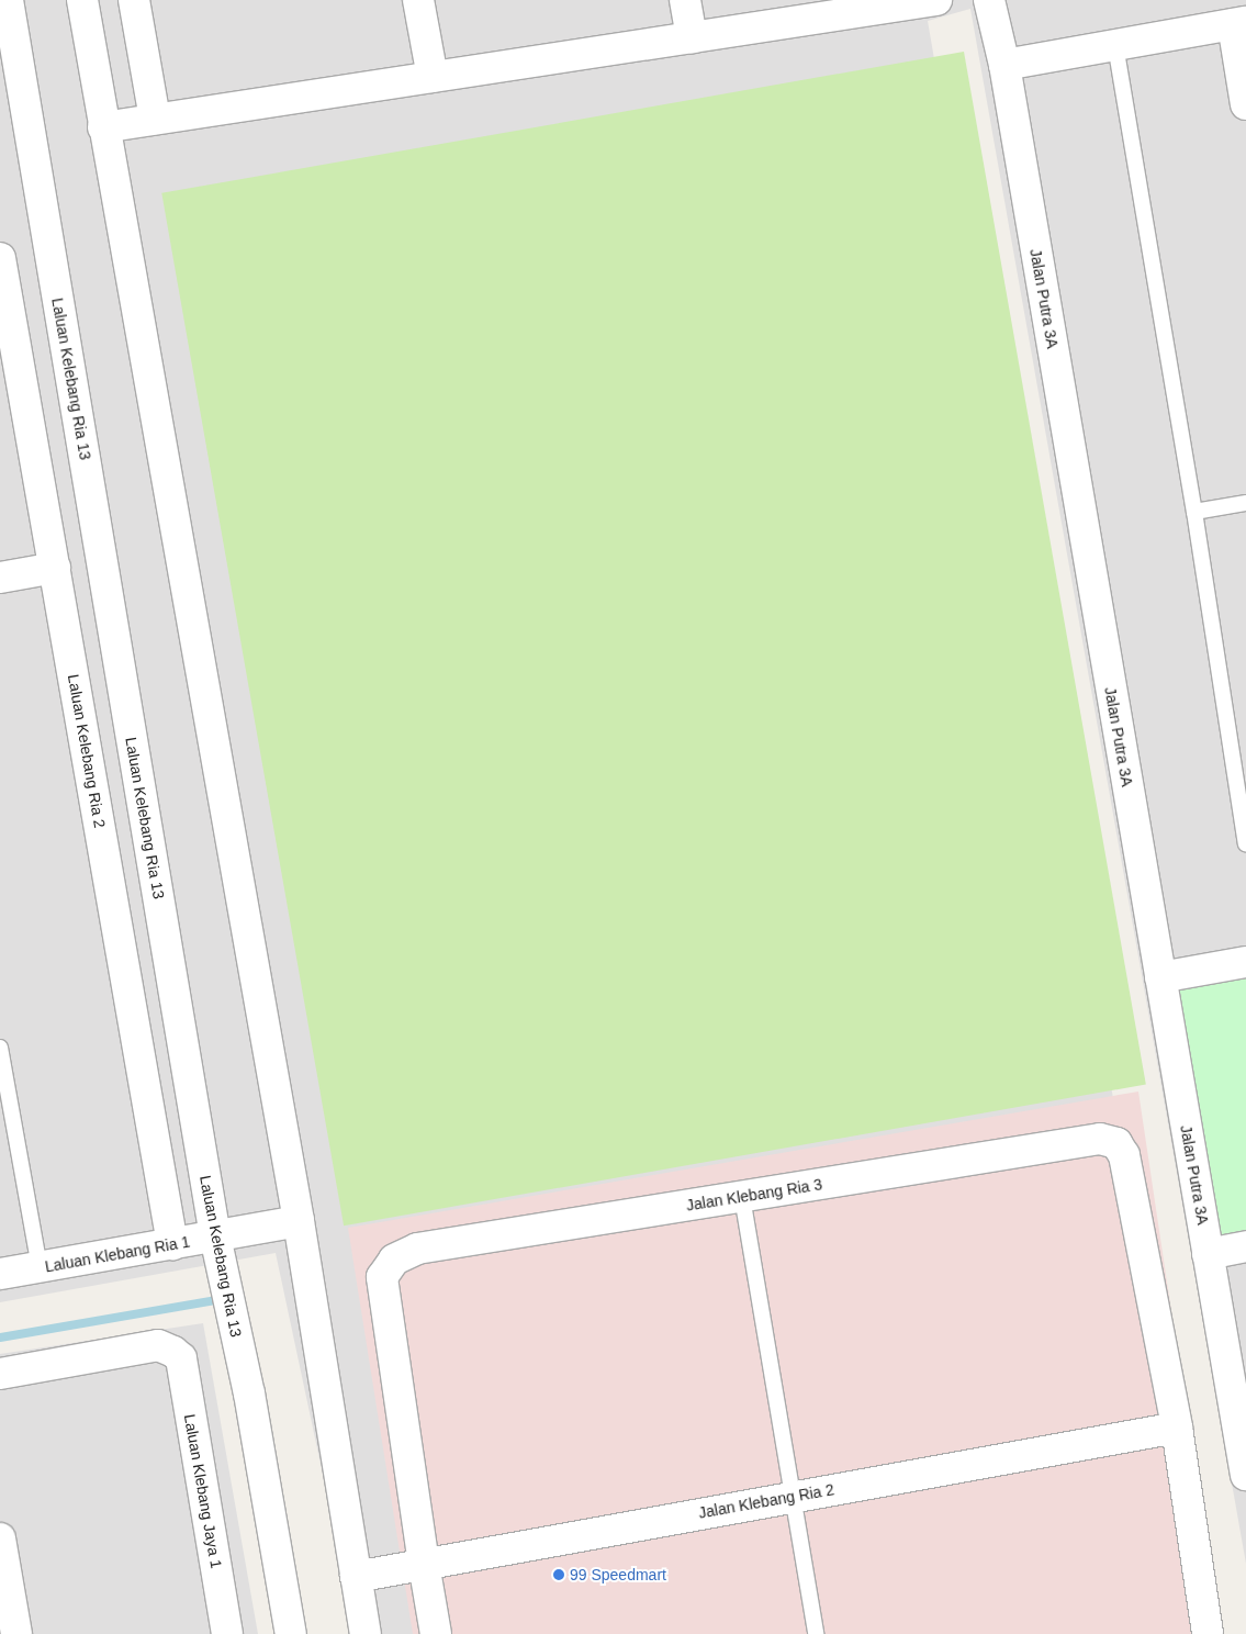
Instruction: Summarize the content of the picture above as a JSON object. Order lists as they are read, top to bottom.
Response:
{
  "streets": {
    "street": [
      "Jalan Putra 3A",
      "Laluan Kelebang Ria 13",
      "Laluan Kelebang Ria 2",
      "Jalan Klebang Ria 3",
      "Laluan Klebang Ria 1",
      "Laluan Klebang Jaya 1",
      "Jalan Klebang Ria 2"
    ]
  },
  "crossings": [
    ["Laluan Kelebang Ria 13", "Laluan Klebang Ria 1"],
    ["Laluan Kelebang Ria 2", "Laluan Klebang Ria 1"],
    ["Jalan Klebang Ria 3", "Jalan Klebang Ria 2"]
  ],
  "places": ["99 Speedmart"]
}
